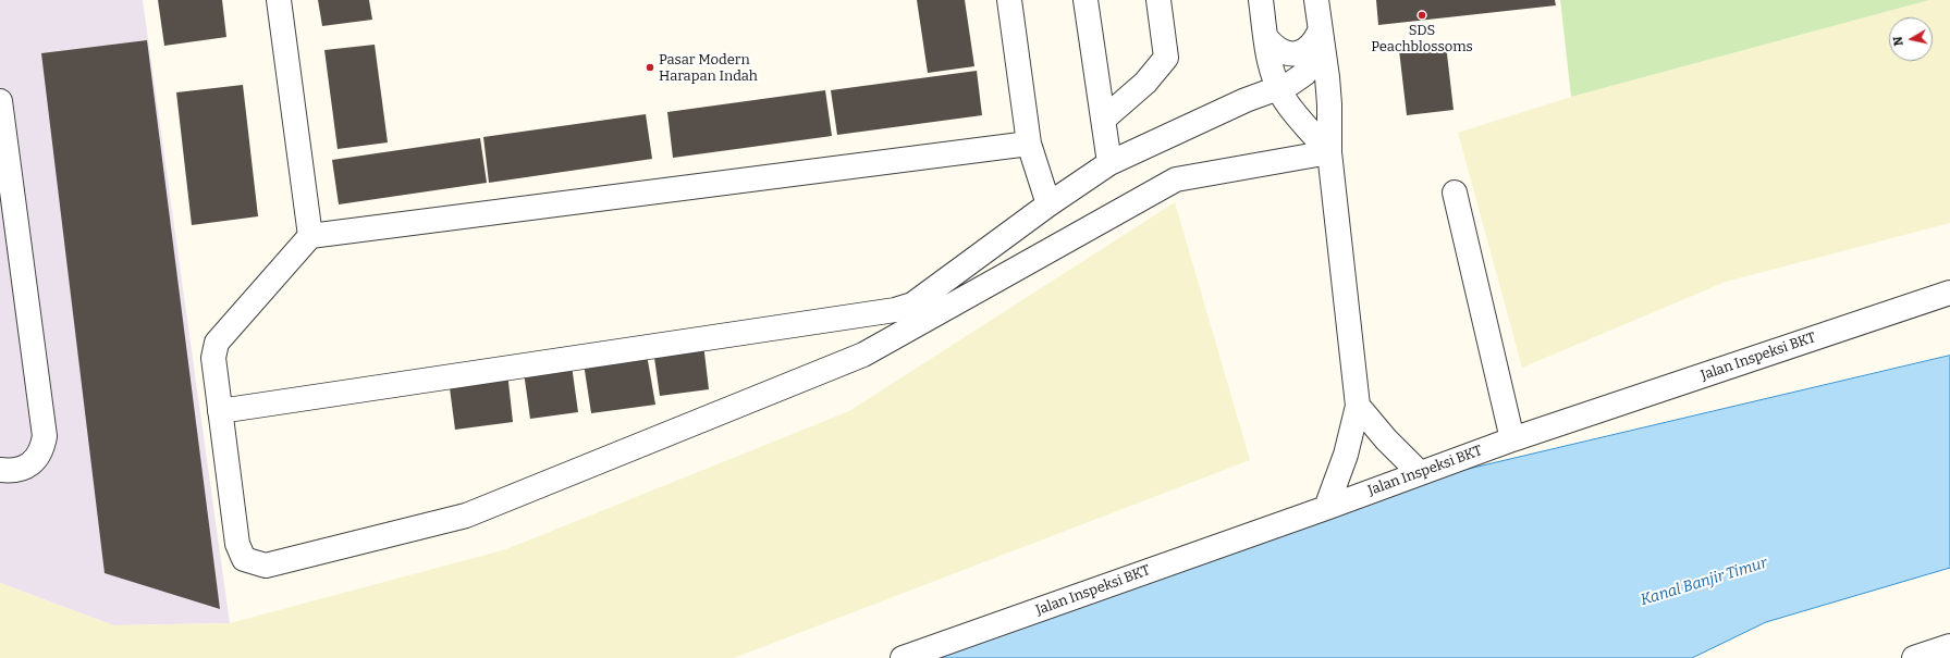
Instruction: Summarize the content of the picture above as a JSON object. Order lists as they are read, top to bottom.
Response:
{
  "streets": {
    "street": ["Jalan Inspeksi BKT"]
  },
  "water": ["Kanal Banjir Timur"],
  "places": ["SDS Peachblossoms", "Pasar Modern Harapan Indah"],
  "north": "left"
}
